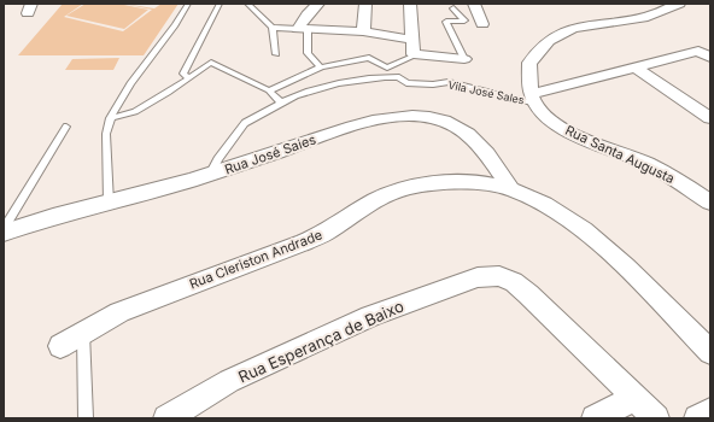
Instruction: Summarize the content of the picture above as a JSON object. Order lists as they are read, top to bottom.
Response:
{
  "streets": {
    "street": [
      "Rua José Saies",
      "Rua Santa Augusta",
      "Rua Cleriston Andrade",
      "Rua Esperança de Baixo"
    ],
    "lane": ["Vila José Sales"]
  },
  "crossings": [
    ["Vila José Sales", "Rua José Saies"],
    ["Vila José Sales", "Rua Santa Augusta"],
    ["Rua José Saies", "Rua Cleriston Andrade"]
  ]
}
